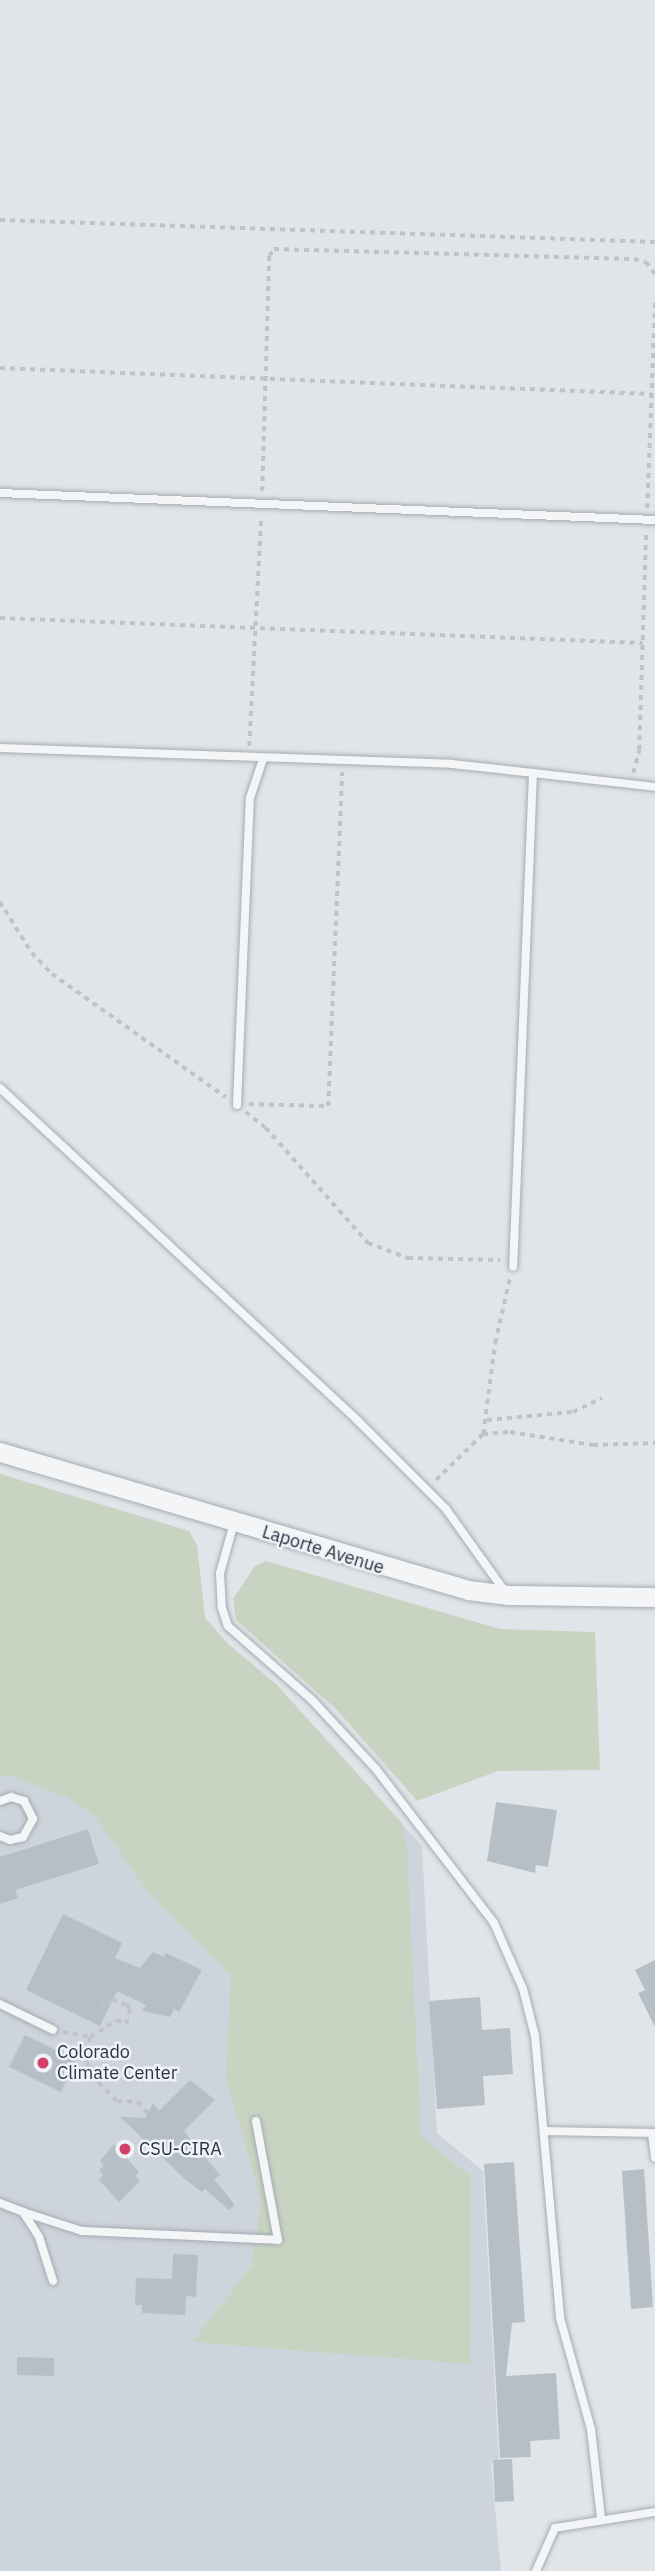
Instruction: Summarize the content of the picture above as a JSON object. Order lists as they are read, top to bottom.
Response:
{
  "streets": {
    "street": ["Laporte Avenue"]
  },
  "places": ["Colorado Climate Center", "CSU-CIRA"]
}
